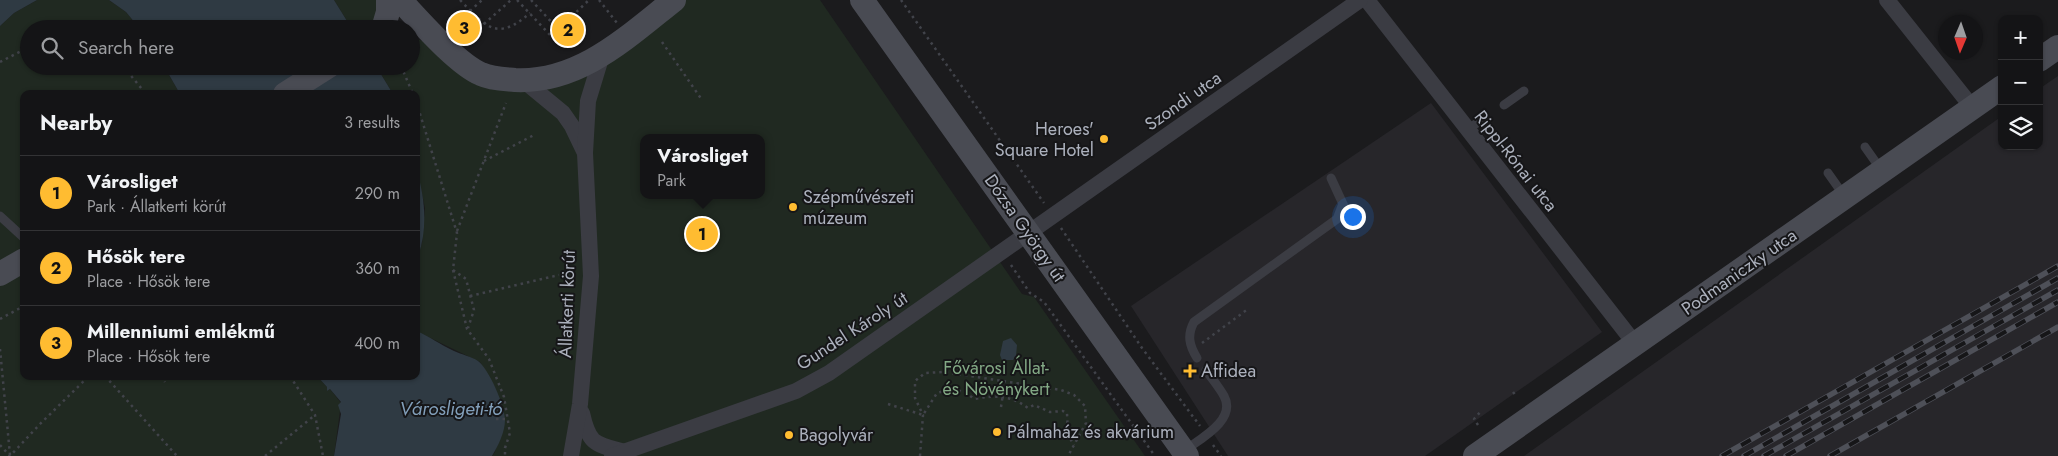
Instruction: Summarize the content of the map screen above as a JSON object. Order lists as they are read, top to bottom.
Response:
{
  "streets": {
    "street": [
      "Szondi utca",
      "Rippl-Rónai utca",
      "Dózsa György út",
      "Podmaniczky utca",
      "Állatkerti körút",
      "Gundel Károly út"
    ]
  },
  "crossings": [
    ["Szondi utca", "Dózsa György út"],
    ["Szondi utca", "Gundel Károly út"],
    ["Rippl-Rónai utca", "Podmaniczky utca"],
    ["Dózsa György út", "Gundel Károly út"],
    ["Állatkerti körút", "Gundel Károly út"]
  ],
  "water": ["Városligeti-tó"],
  "parks": ["Fővárosi Állat- és Növénykert"],
  "places": {
    "other": [
      "Heroes' Square Hotel",
      "Szépművészeti múzeum",
      "Pálmaház és akvárium",
      "Bagolyvár"
    ],
    "health": ["Affidea"]
  },
  "north": "bottom",
  "page": {
    "pins": ["3", "2", "1"],
    "map_buttons": ["+", "−"],
    "search": "Search here",
    "heading": ["Nearby", "3 results"],
    "popup": ["Városliget", "Park"],
    "list": [
      {
        "mark": "1",
        "name": "Városliget",
        "note": "Park · Állatkerti körút",
        "value": "290 m"
      },
      {
        "mark": "2",
        "name": "Hősök tere",
        "note": "Place · Hősök tere",
        "value": "360 m"
      },
      {
        "mark": "3",
        "name": "Millenniumi emlékmű",
        "note": "Place · Hősök tere",
        "value": "400 m"
      }
    ]
  }
}
